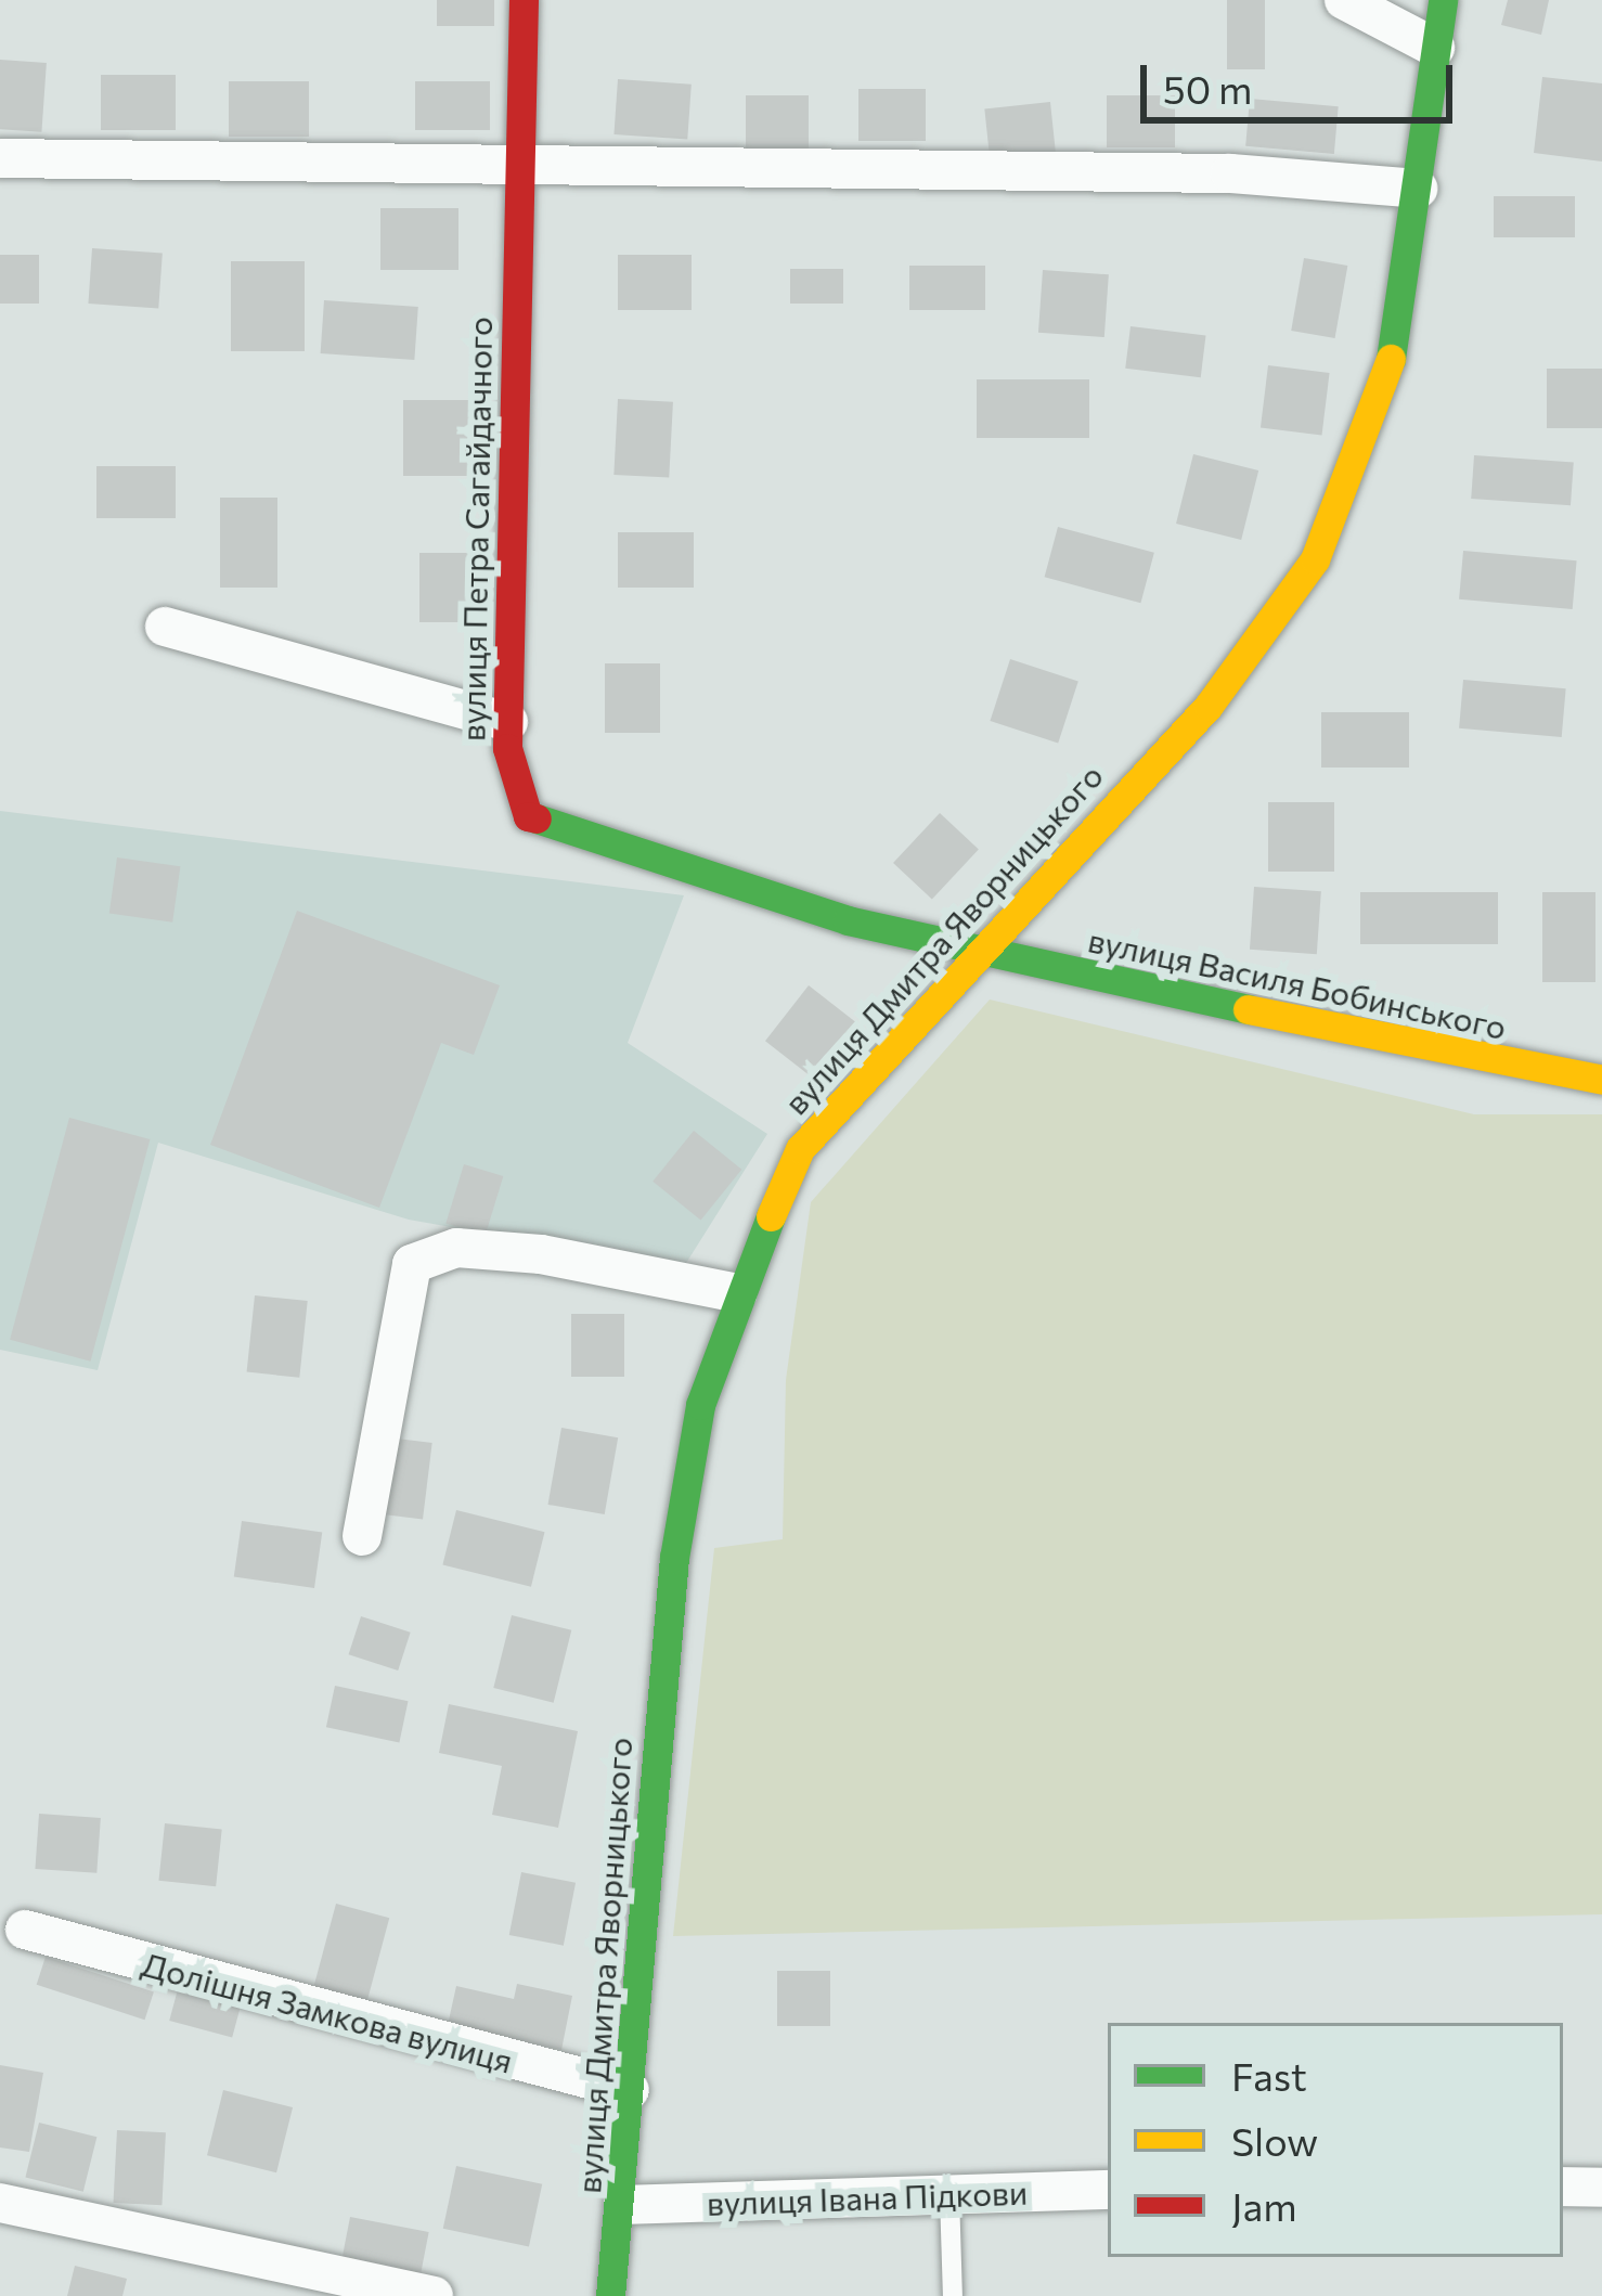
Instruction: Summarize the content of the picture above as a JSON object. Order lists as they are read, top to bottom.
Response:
{
  "streets": {
    "street": [
      "вулиця Петра Сагайдачного",
      "вулиця Дмитра Яворницького",
      "вулиця Василя Бобинського",
      "Долішня Замкова вулиця",
      "вулиця Івана Підкови"
    ]
  },
  "crossings": [
    ["вулиця Петра Сагайдачного", "вулиця Дмитра Яворницького"],
    ["вулиця Петра Сагайдачного", "вулиця Василя Бобинського"],
    ["вулиця Дмитра Яворницького", "вулиця Василя Бобинського"],
    ["вулиця Дмитра Яворницького", "Долішня Замкова вулиця"],
    ["вулиця Дмитра Яворницького", "вулиця Івана Підкови"]
  ],
  "legend": ["Fast", "Slow", "Jam"],
  "scale_bar": "50 m"
}
